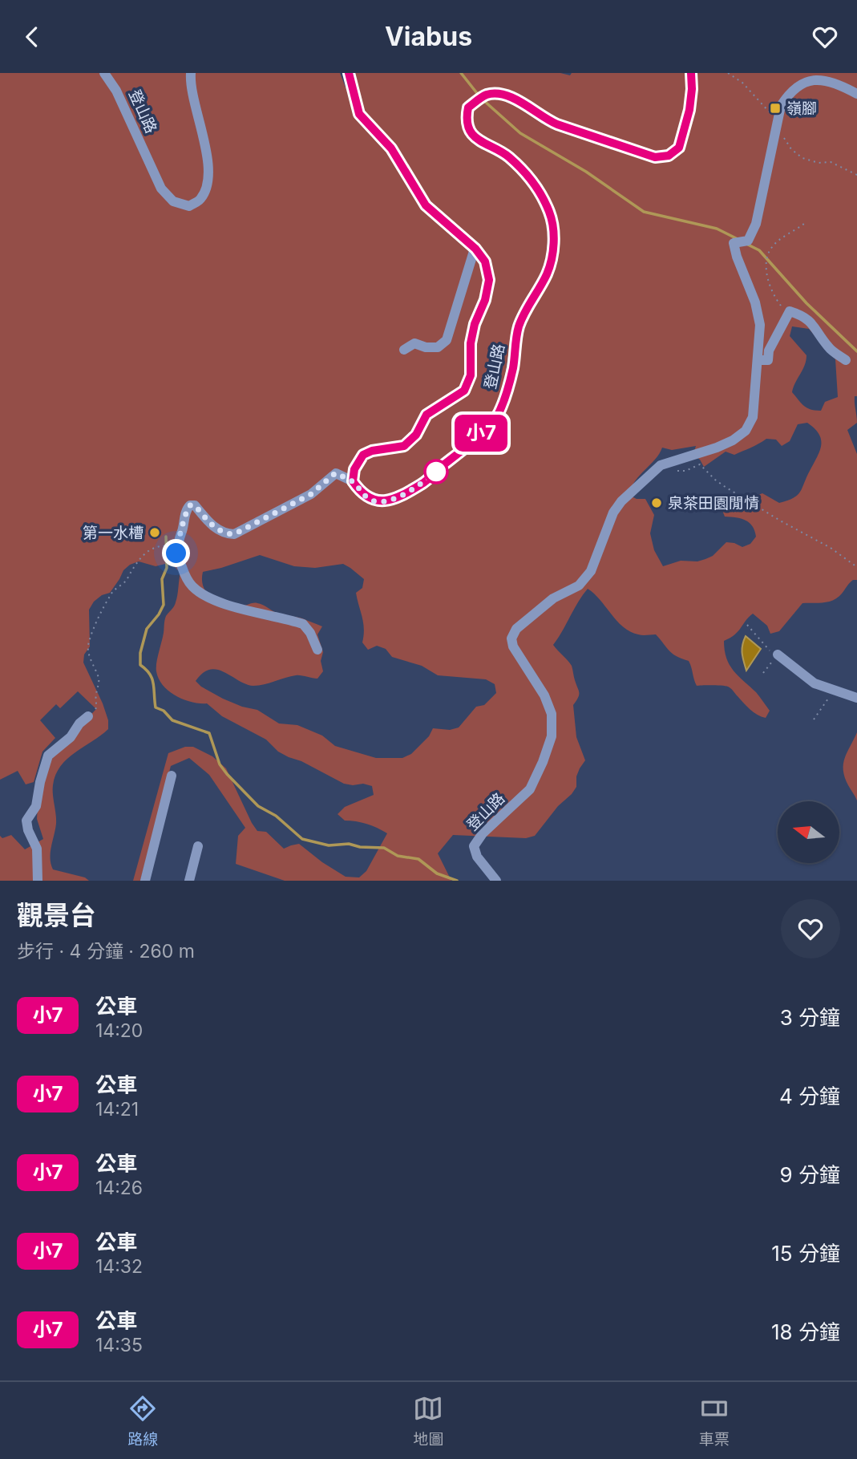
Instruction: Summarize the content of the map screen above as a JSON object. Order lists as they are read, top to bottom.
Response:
{
  "streets": {
    "street": ["登山路"]
  },
  "places": {
    "transit": ["嶺腳"],
    "other": ["泉茶田園閒情", "第一水槽"]
  },
  "lines": ["bus line 小7"],
  "north": "left",
  "page": {
    "header": "Viabus",
    "on_map": "小7",
    "heading": ["觀景台", "步行 · 4 分鐘 · 260 m"],
    "list": [
      {
        "mark": "小7",
        "name": "公車",
        "note": "14:20",
        "value": "3 分鐘"
      },
      {
        "mark": "小7",
        "name": "公車",
        "note": "14:21",
        "value": "4 分鐘"
      },
      {
        "mark": "小7",
        "name": "公車",
        "note": "14:26",
        "value": "9 分鐘"
      },
      {
        "mark": "小7",
        "name": "公車",
        "note": "14:32",
        "value": "15 分鐘"
      },
      {
        "mark": "小7",
        "name": "公車",
        "note": "14:35",
        "value": "18 分鐘"
      }
    ],
    "tabs": ["路線", "地圖", "車票"]
  }
}
